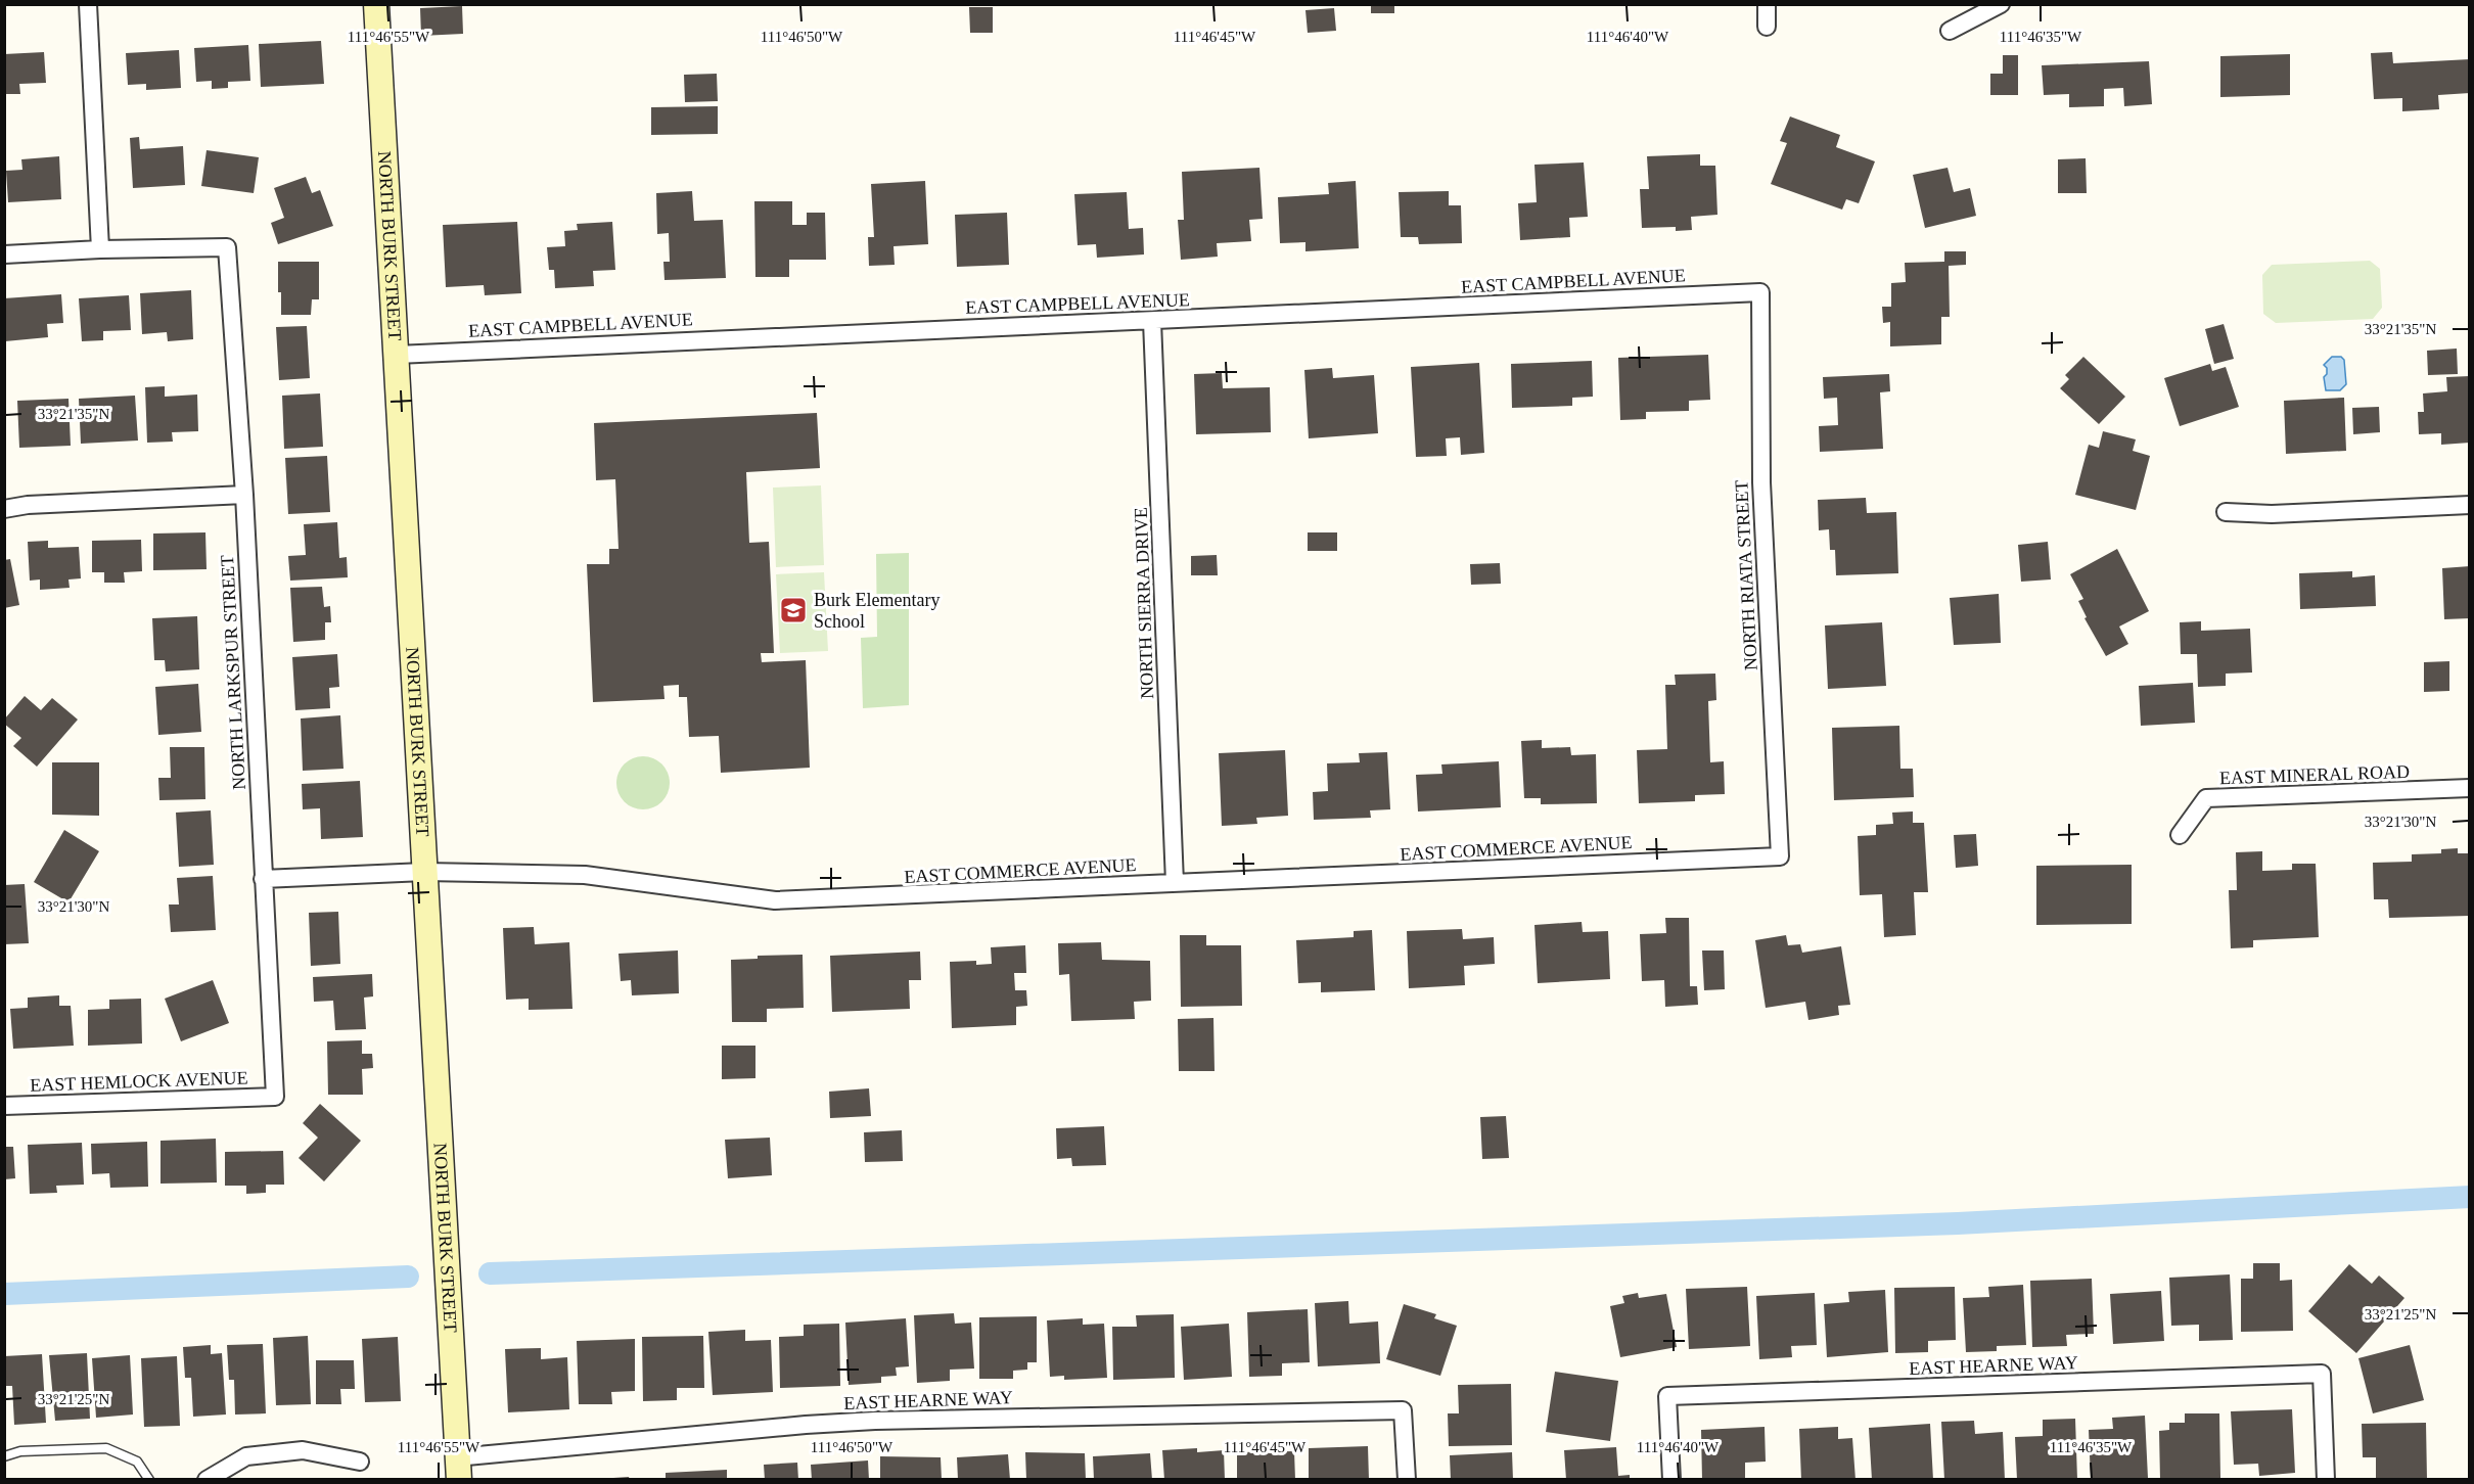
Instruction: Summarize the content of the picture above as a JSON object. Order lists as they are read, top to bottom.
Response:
{
  "streets": {
    "street": [
      "NORTH BURK STREET",
      "EAST CAMPBELL AVENUE",
      "NORTH RIATA STREET",
      "NORTH SIERRA DRIVE",
      "NORTH LARKSPUR STREET",
      "EAST MINERAL ROAD",
      "EAST COMMERCE AVENUE",
      "EAST HEMLOCK AVENUE",
      "EAST HEARNE WAY"
    ]
  },
  "crossings": [
    ["NORTH BURK STREET", "EAST CAMPBELL AVENUE"],
    ["NORTH BURK STREET", "EAST COMMERCE AVENUE"],
    ["NORTH BURK STREET", "EAST HEARNE WAY"],
    ["EAST CAMPBELL AVENUE", "NORTH RIATA STREET"],
    ["EAST CAMPBELL AVENUE", "NORTH SIERRA DRIVE"],
    ["NORTH RIATA STREET", "EAST COMMERCE AVENUE"],
    ["NORTH SIERRA DRIVE", "EAST COMMERCE AVENUE"],
    ["NORTH LARKSPUR STREET", "EAST COMMERCE AVENUE"],
    ["NORTH LARKSPUR STREET", "EAST HEMLOCK AVENUE"]
  ],
  "places": {
    "school or university": ["Burk Elementary School"]
  },
  "coordinates": [
    "111°46'55\"W",
    "111°46'50\"W",
    "111°46'45\"W",
    "111°46'40\"W",
    "111°46'35\"W",
    "33°21'35\"N",
    "33°21'30\"N",
    "33°21'25\"N"
  ]
}
